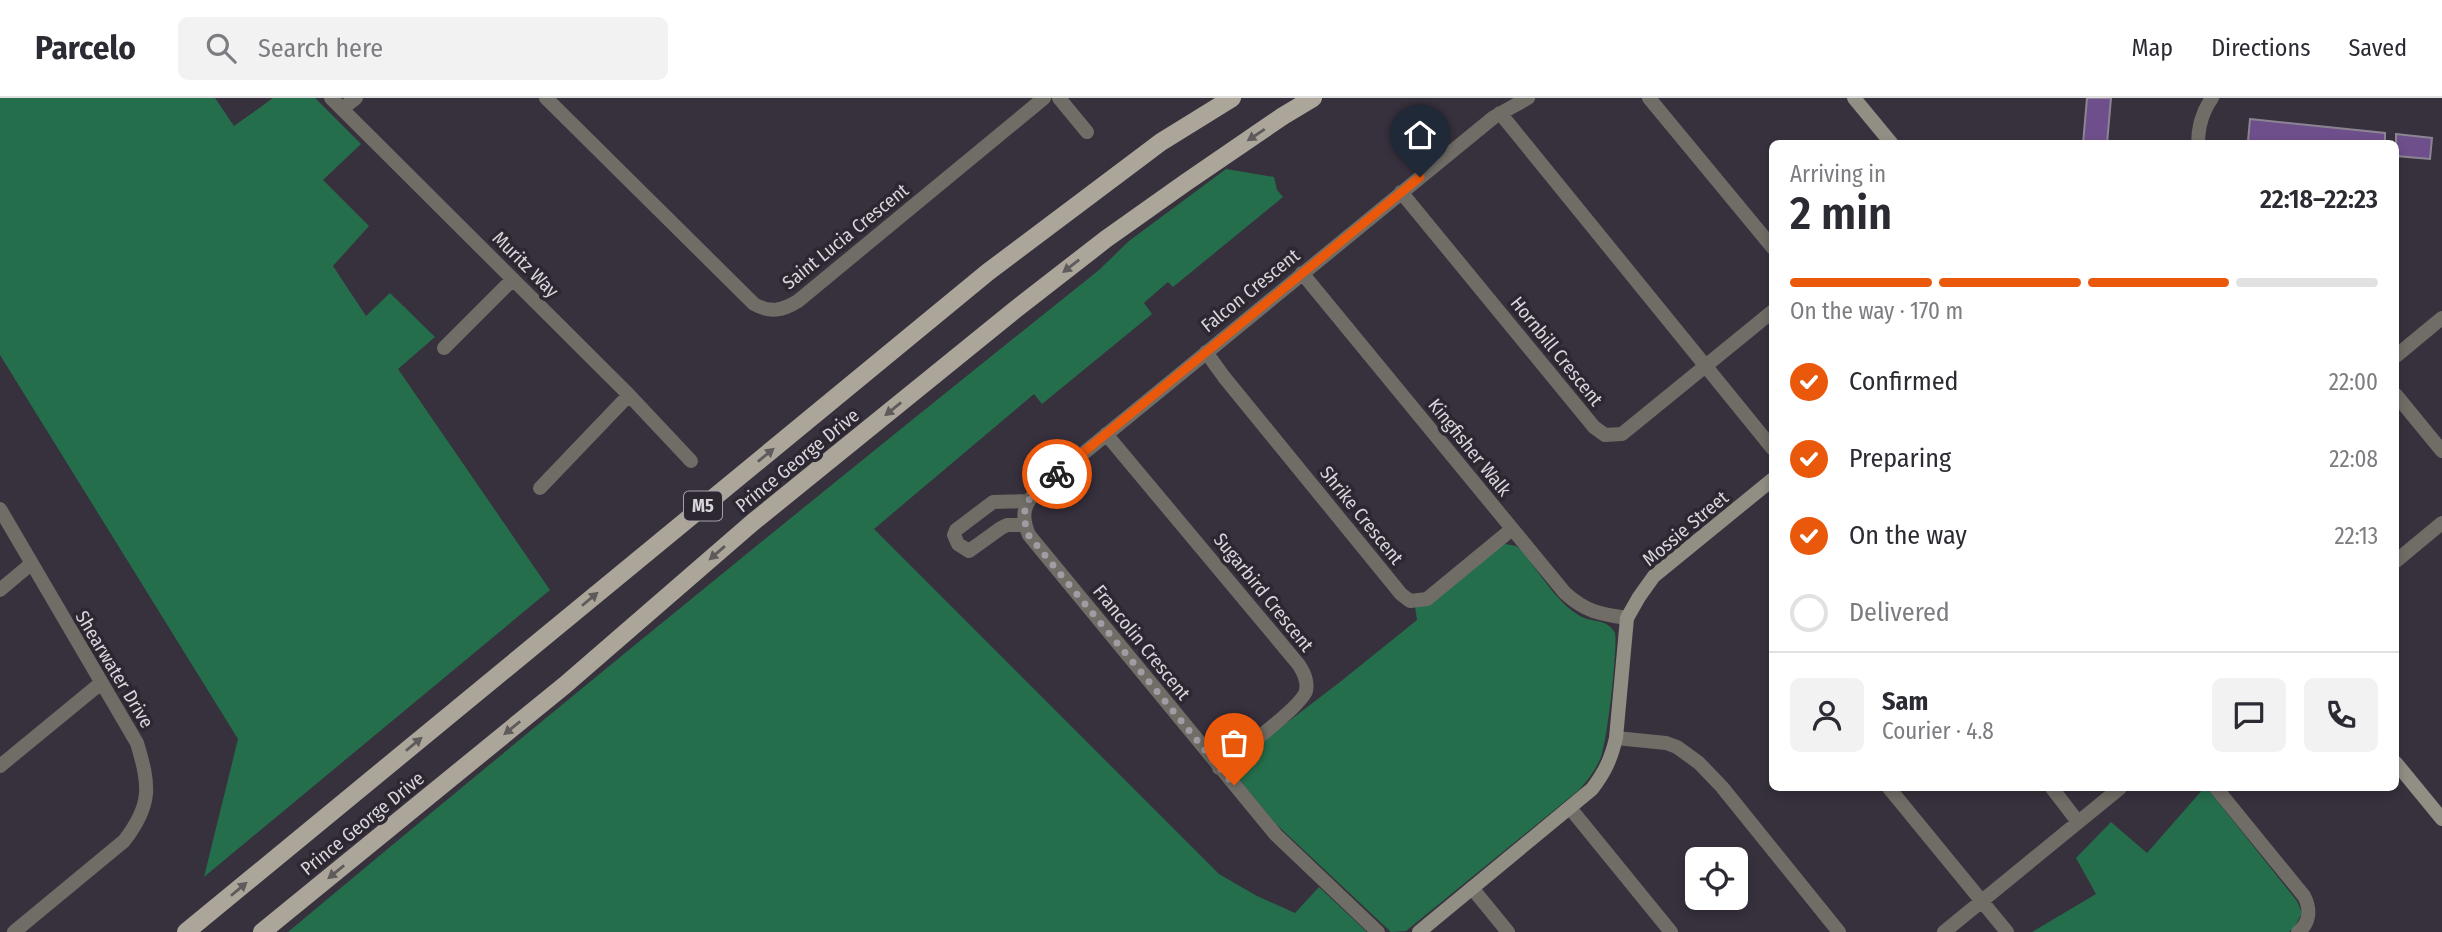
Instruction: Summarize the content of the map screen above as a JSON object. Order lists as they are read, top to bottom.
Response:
{
  "streets": {
    "main road": ["Prince George Drive", "M5"],
    "street": [
      "Saint Lucia Crescent",
      "Muritz Way",
      "Falcon Crescent",
      "Hornbill Crescent",
      "Kingfisher Walk",
      "Shrike Crescent",
      "Mossie Street",
      "Sugarbird Crescent",
      "Francolin Crescent",
      "Shearwater Drive"
    ]
  },
  "crossings": [
    ["Falcon Crescent", "Hornbill Crescent"],
    ["Falcon Crescent", "Kingfisher Walk"],
    ["Falcon Crescent", "Shrike Crescent"],
    ["Falcon Crescent", "Sugarbird Crescent"],
    ["Kingfisher Walk", "Shrike Crescent"],
    ["Kingfisher Walk", "Mossie Street"],
    ["Sugarbird Crescent", "Francolin Crescent"]
  ],
  "page": {
    "header": "Parcelo",
    "search": "Search here",
    "nav": ["Map", "Directions", "Saved"],
    "heading": ["2 min", "Arriving in", "22:18–22:23"],
    "panel": ["Sam", "Courier · 4.8"],
    "bar": "On the way · 170 m",
    "list": [
      ["Confirmed", "22:00"],
      ["Preparing", "22:08"],
      ["On the way", "22:13"],
      "Delivered"
    ]
  }
}
